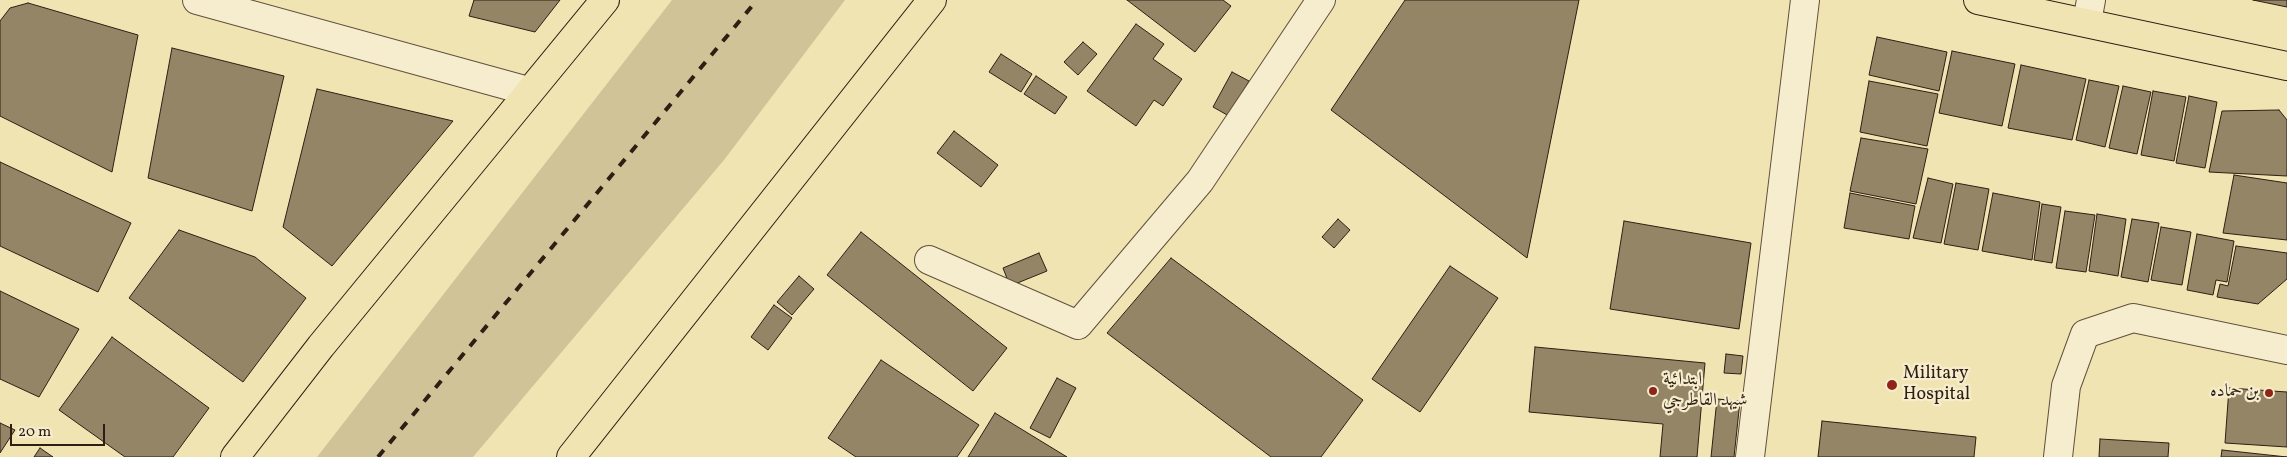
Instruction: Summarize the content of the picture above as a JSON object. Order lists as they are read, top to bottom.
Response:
{
  "places": ["Military Hospital", "ابتدائية شيهد القاطرجي", "بن حماده"],
  "scale_bar": "20 m"
}
